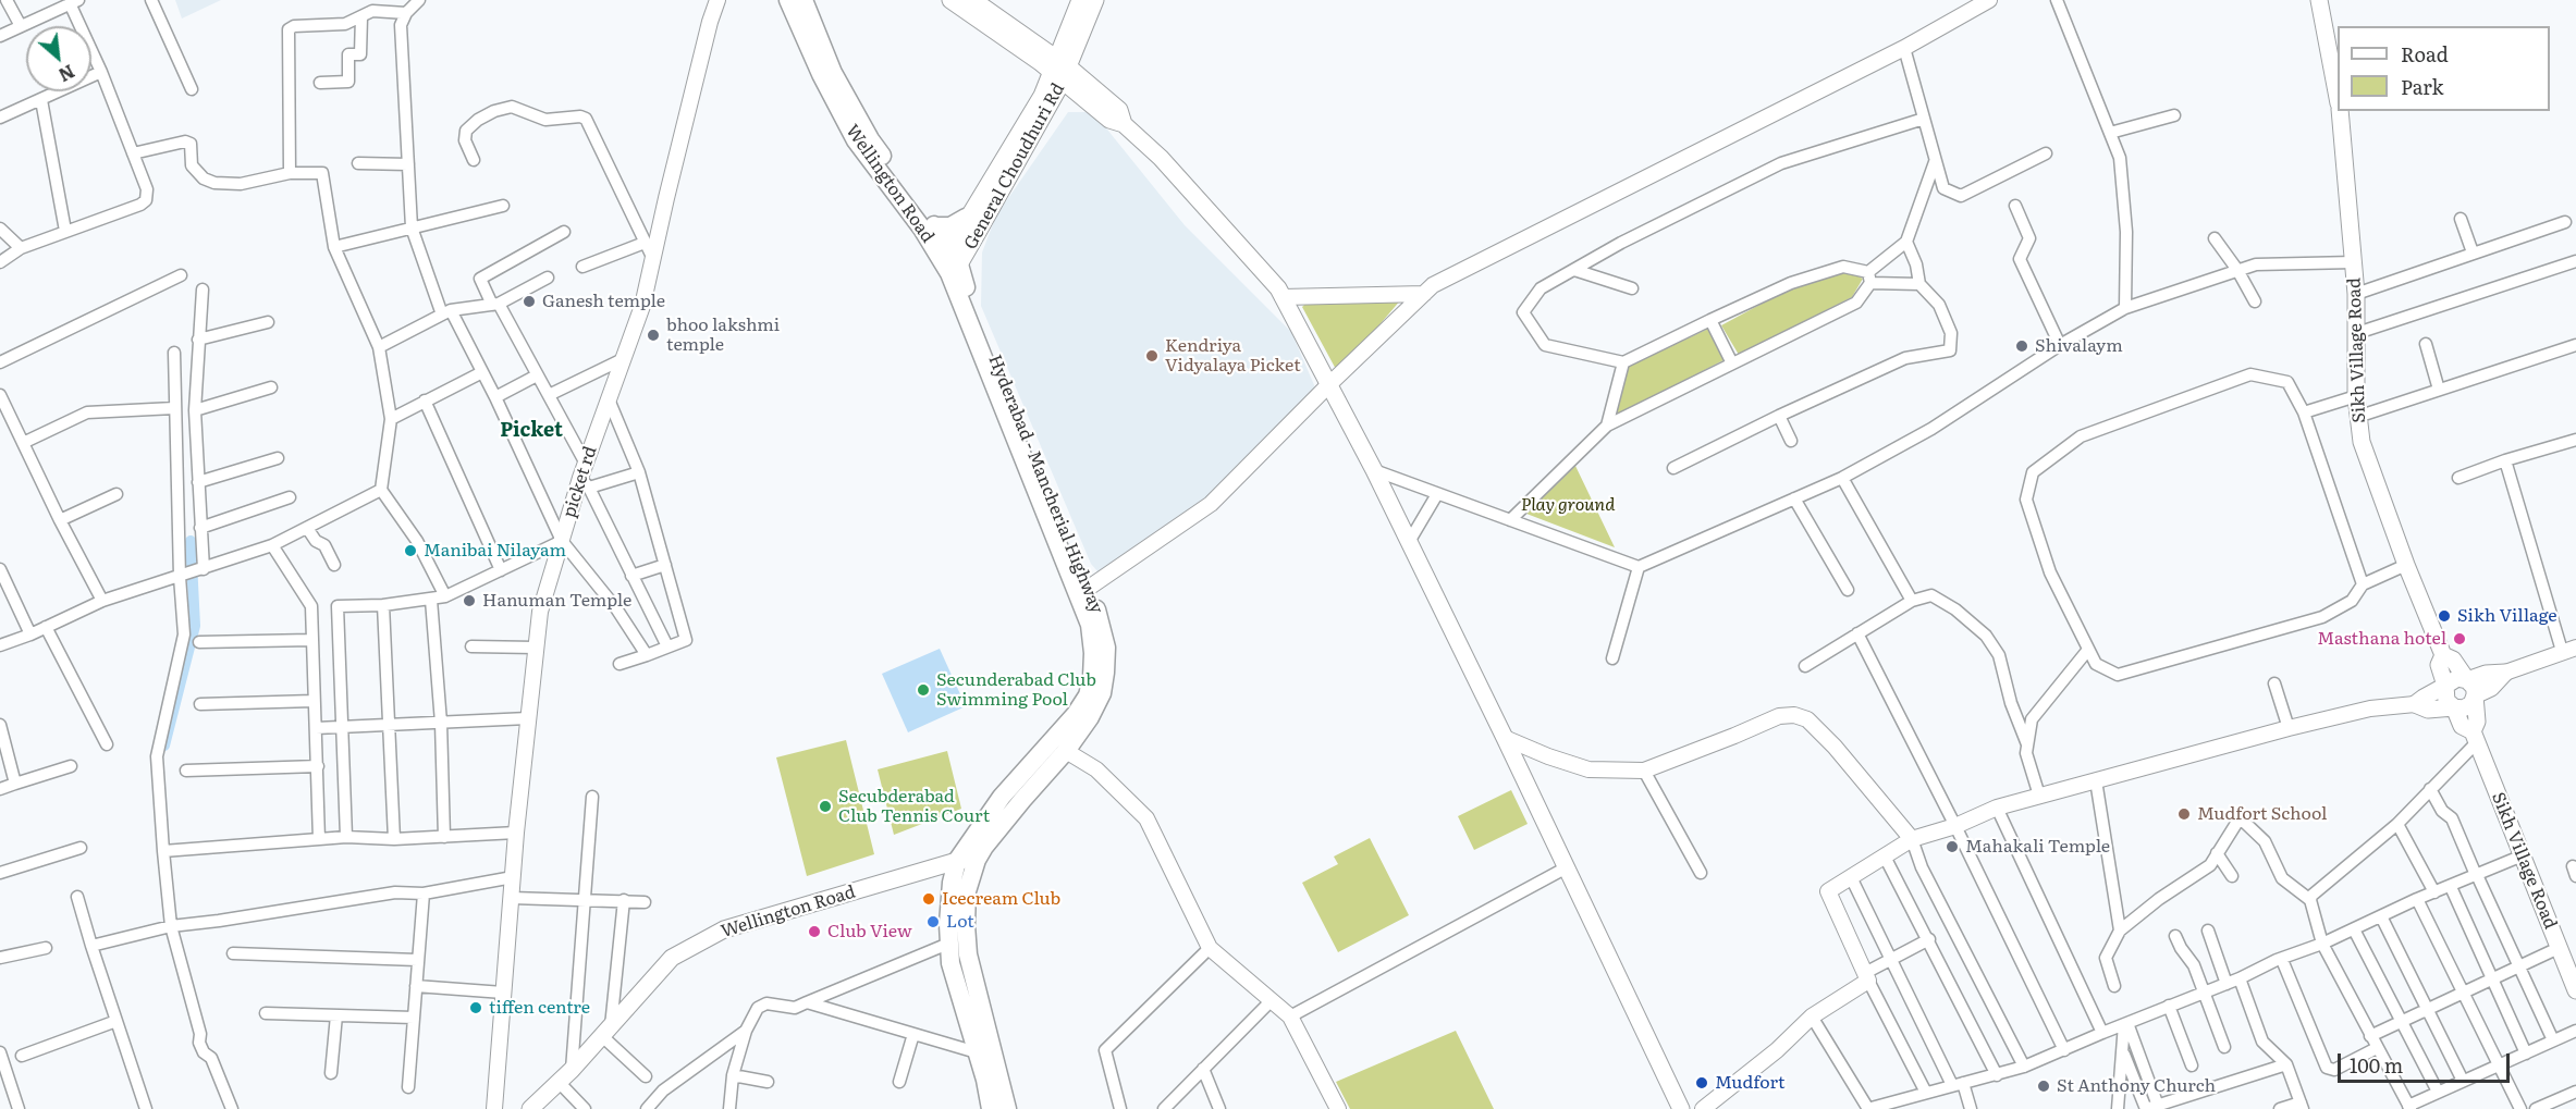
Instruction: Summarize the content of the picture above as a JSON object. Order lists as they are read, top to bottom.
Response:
{
  "streets": {
    "main road": [
      "General Choudhuri Rd",
      "Wellington Road",
      "Sikh Village Road",
      "Hyderabad - Mancherial Highway"
    ],
    "street": ["picket rd"]
  },
  "crossings": [
    ["General Choudhuri Rd", "Wellington Road"],
    ["General Choudhuri Rd", "Hyderabad - Mancherial Highway"],
    ["Wellington Road", "Hyderabad - Mancherial Highway"]
  ],
  "districts": ["Picket"],
  "parks": ["Play ground"],
  "places": [
    "Ganesh temple",
    "bhoo lakshmi temple",
    "Shivalaym",
    "Kendriya Vidyalaya Picket",
    "Manibai Nilayam",
    "Hanuman Temple",
    "Sikh Village",
    "Masthana hotel",
    "Secunderabad Club Swimming Pool",
    "Secubderabad Club Tennis Court",
    "Mudfort School",
    "Mahakali Temple",
    "Icecream Club",
    "Lot",
    "Club View",
    "tiffen centre",
    "Mudfort",
    "St Anthony Church"
  ],
  "legend": ["Road", "Park"],
  "scale_bar": "100 m",
  "north": "bottom right"
}
